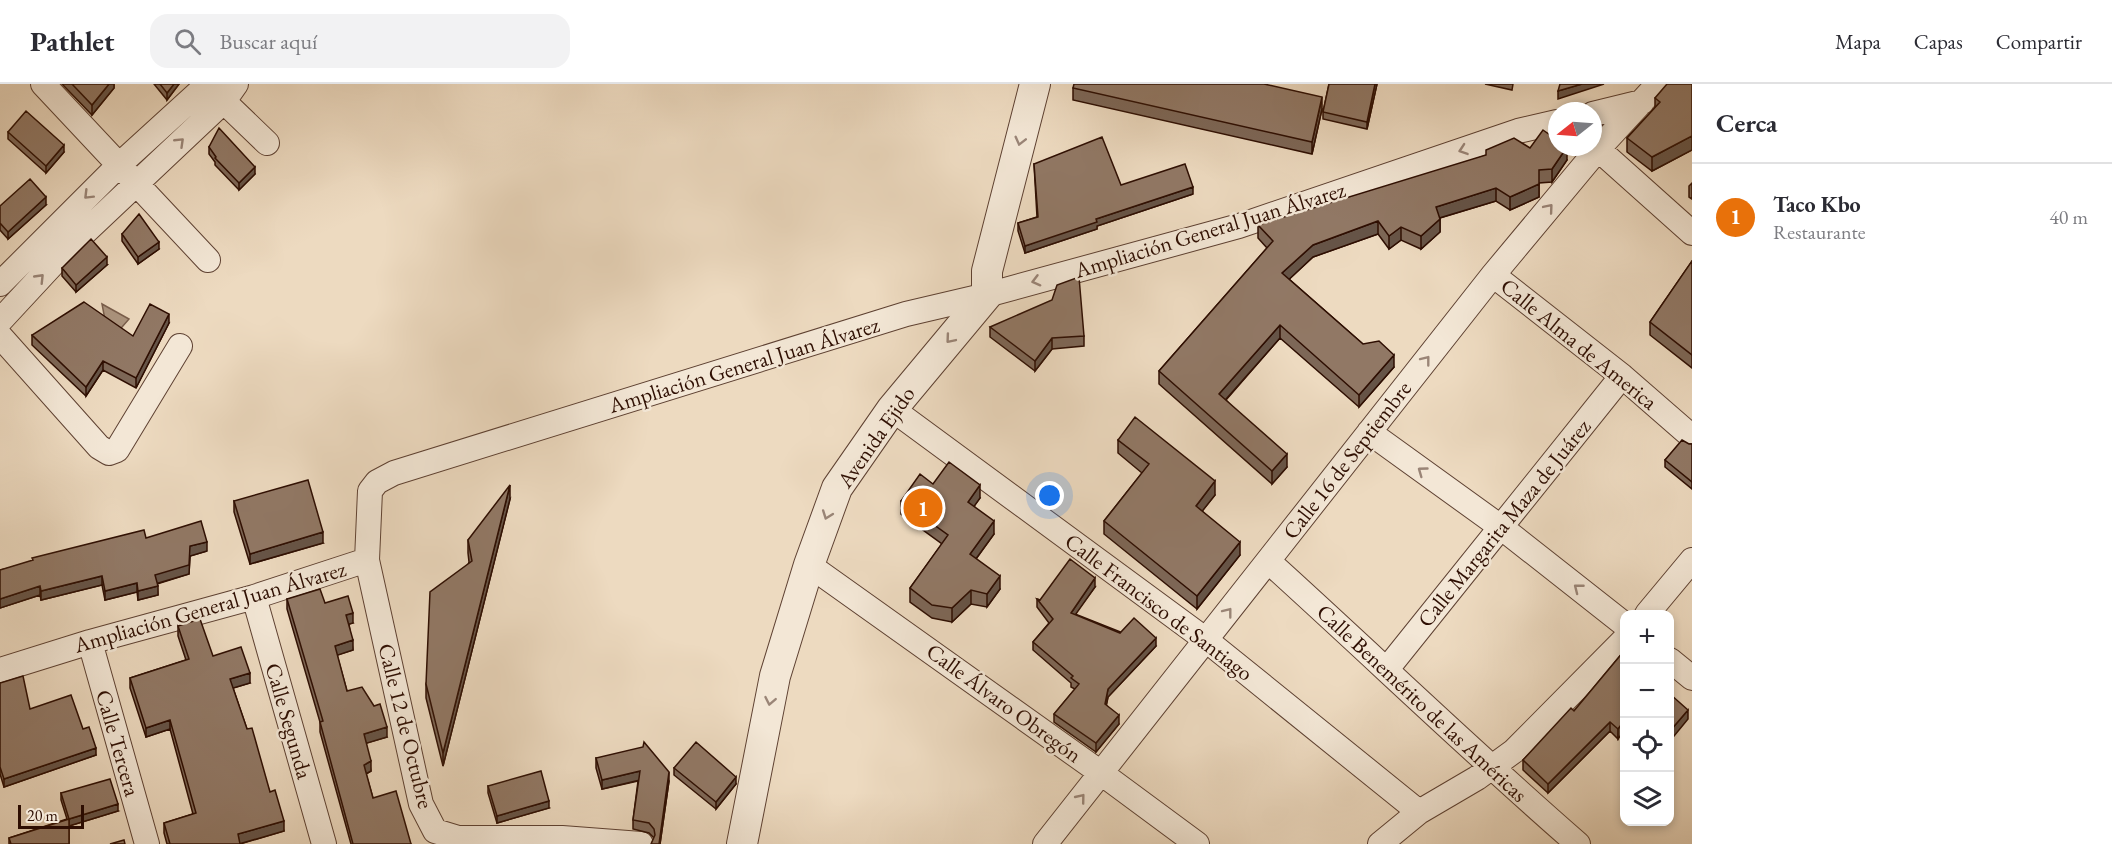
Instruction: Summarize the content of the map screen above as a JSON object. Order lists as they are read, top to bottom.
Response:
{
  "streets": {
    "street": [
      "Ampliación General Juan Álvarez",
      "Calle Alma de America",
      "Avenida Ejido",
      "Calle 16 de Septiembre",
      "Calle Margarita Maza de Juárez",
      "Calle Francisco de Santiago",
      "Calle Álvaro Obregón",
      "Calle Benemérito de las Américas",
      "Calle Segunda",
      "Calle 12 de Octubre",
      "Calle Tercera"
    ]
  },
  "crossings": [
    ["Ampliación General Juan Álvarez", "Avenida Ejido"],
    ["Ampliación General Juan Álvarez", "Calle Segunda"],
    ["Ampliación General Juan Álvarez", "Calle 12 de Octubre"],
    ["Ampliación General Juan Álvarez", "Calle Tercera"],
    ["Calle Alma de America", "Calle 16 de Septiembre"],
    ["Calle Alma de America", "Calle Margarita Maza de Juárez"],
    ["Avenida Ejido", "Calle Francisco de Santiago"],
    ["Avenida Ejido", "Calle Álvaro Obregón"],
    ["Calle 16 de Septiembre", "Calle Francisco de Santiago"],
    ["Calle 16 de Septiembre", "Calle Álvaro Obregón"],
    ["Calle 16 de Septiembre", "Calle Benemérito de las Américas"],
    ["Calle Margarita Maza de Juárez", "Calle Benemérito de las Américas"]
  ],
  "one_way": ["Avenida Ejido", "Calle 16 de Septiembre"],
  "scale_bar": "20 m",
  "north": "left",
  "page": {
    "header": "Pathlet",
    "search": "Buscar aquí",
    "nav": ["Mapa", "Capas", "Compartir"],
    "heading": "Cerca",
    "list": [
      {
        "mark": "1",
        "name": "Taco Kbo",
        "note": "Restaurante",
        "value": "40 m"
      }
    ],
    "pins": "1",
    "map_buttons": ["+", "−"],
    "scale": "20 m"
  }
}
